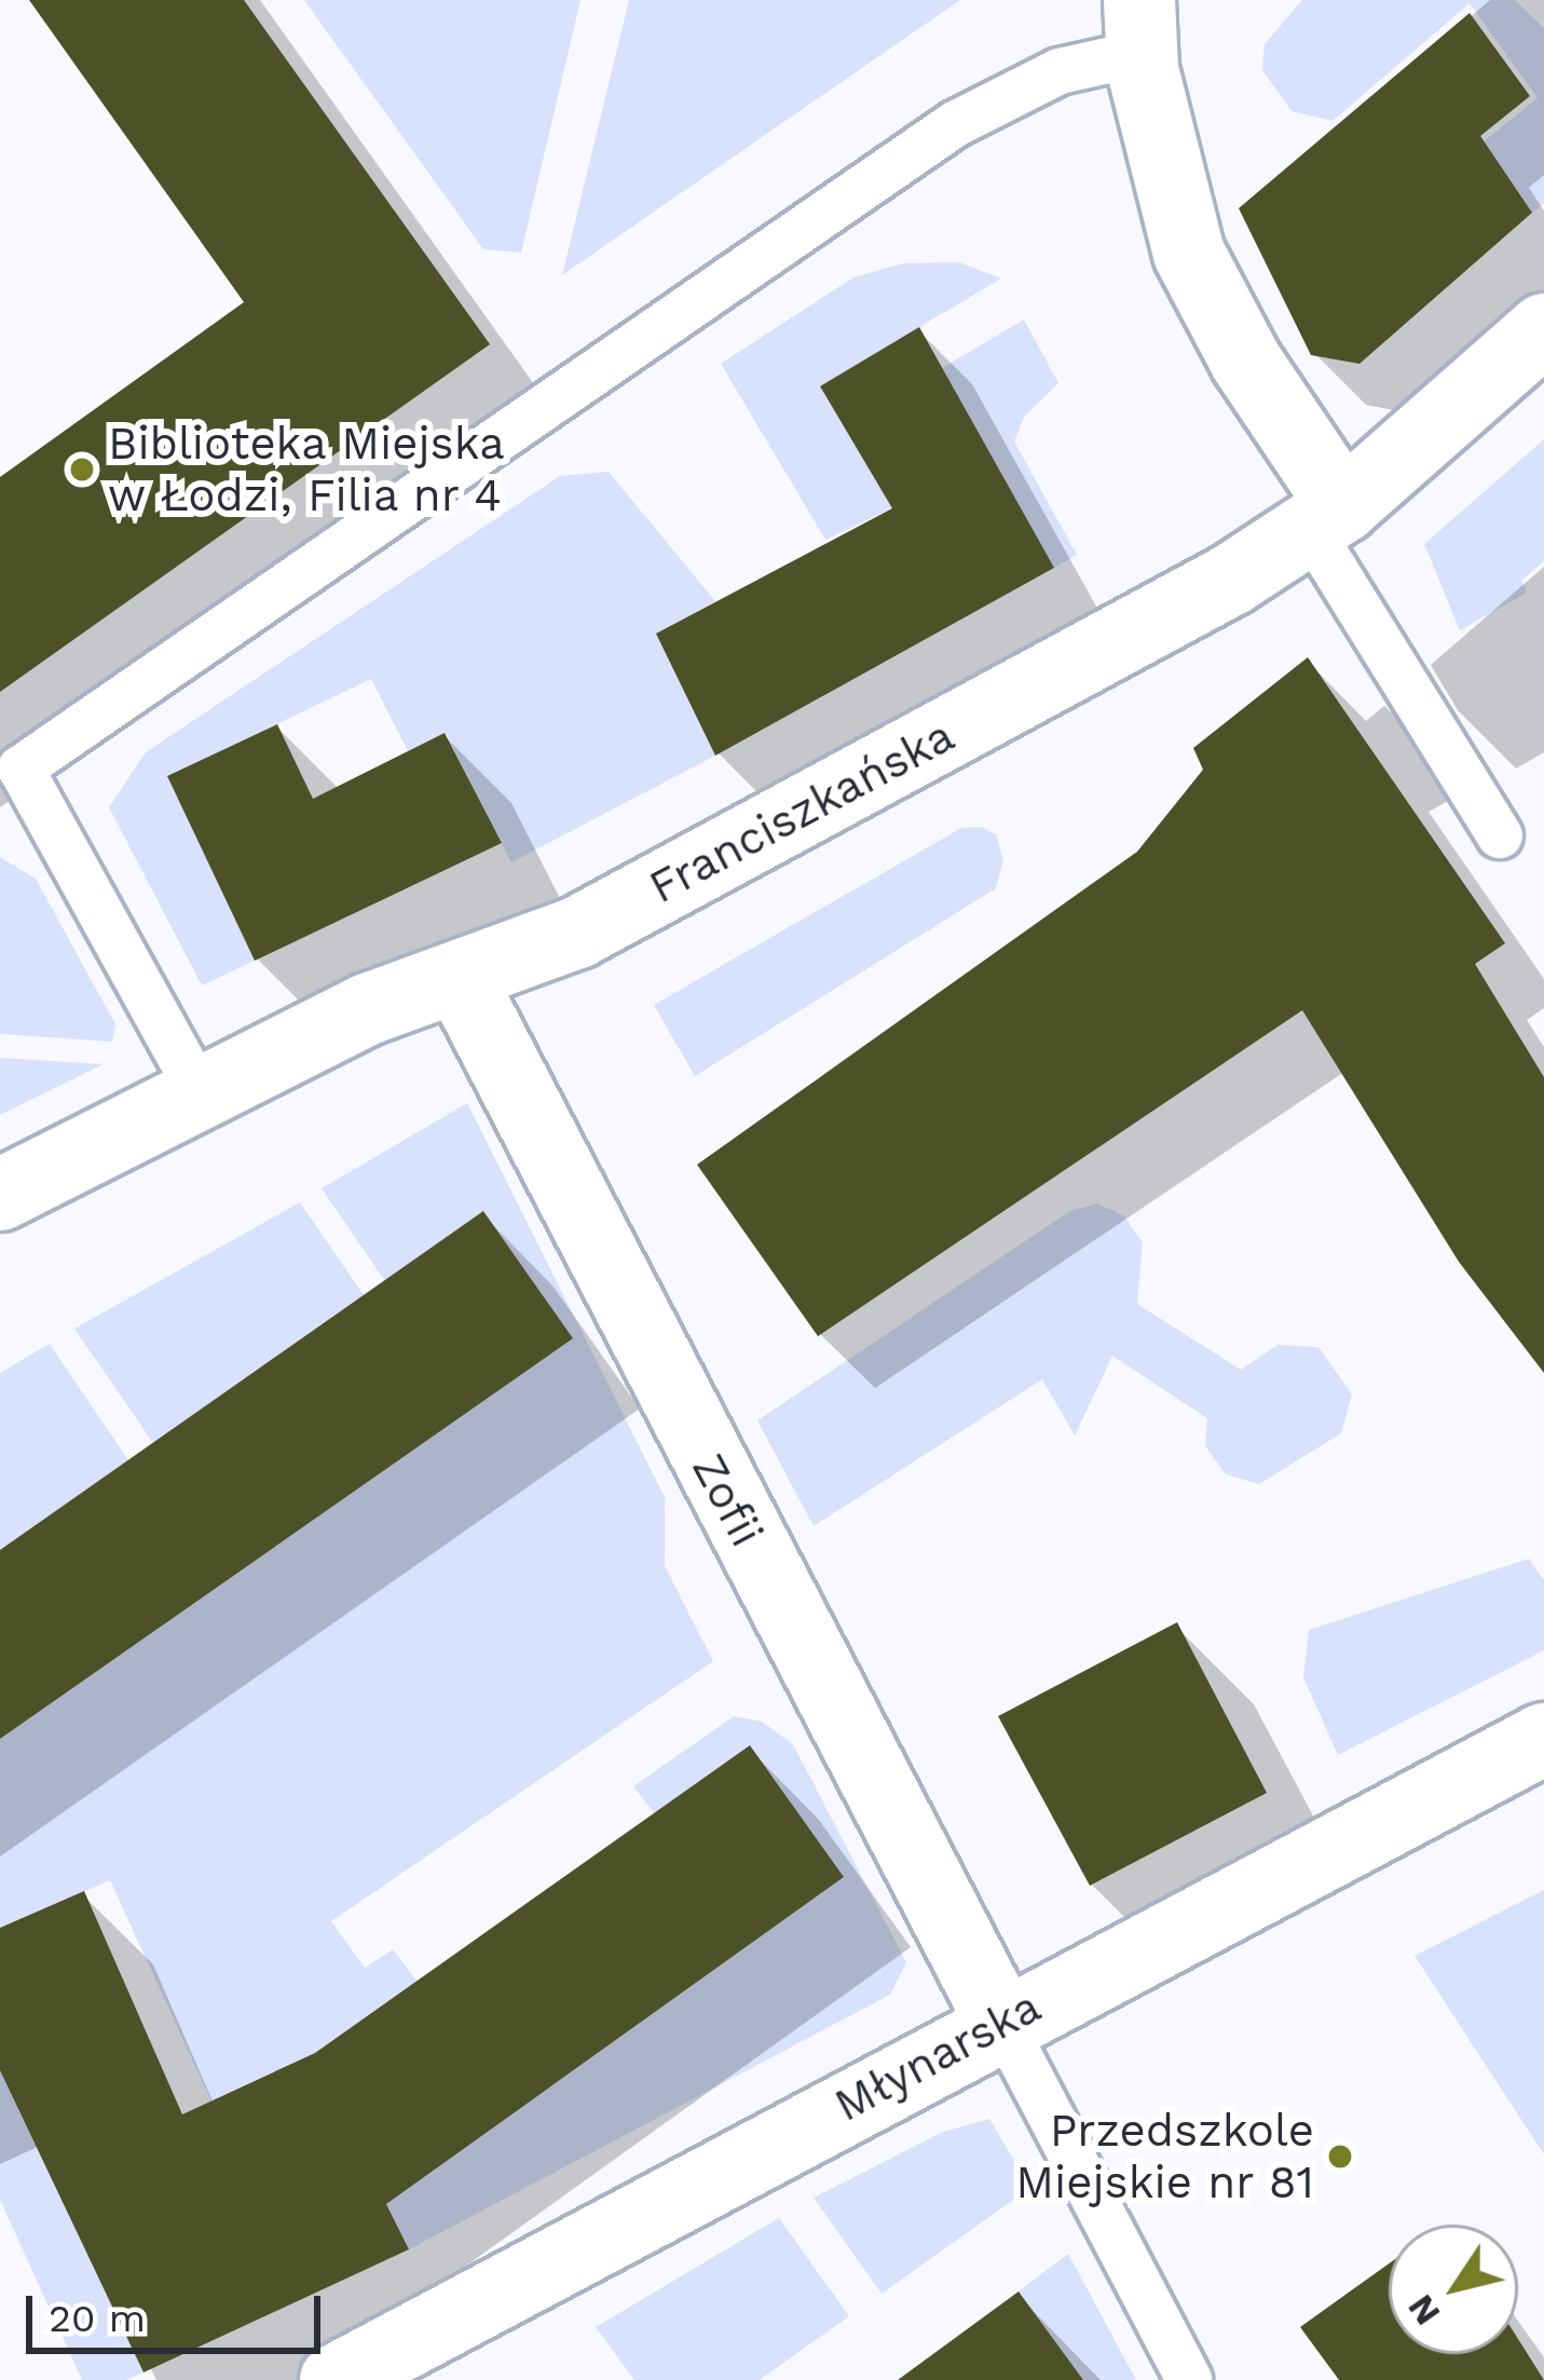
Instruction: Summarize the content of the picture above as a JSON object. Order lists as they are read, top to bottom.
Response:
{
  "streets": {
    "street": ["Franciszkańska", "Zofii", "Młynarska"]
  },
  "crossings": [
    ["Franciszkańska", "Zofii"],
    ["Zofii", "Młynarska"]
  ],
  "places": ["Biblioteka Miejska w Łodzi, Filia nr 4", "Przedszkole Miejskie nr 81"],
  "scale_bar": "20 m",
  "north": "bottom left"
}
